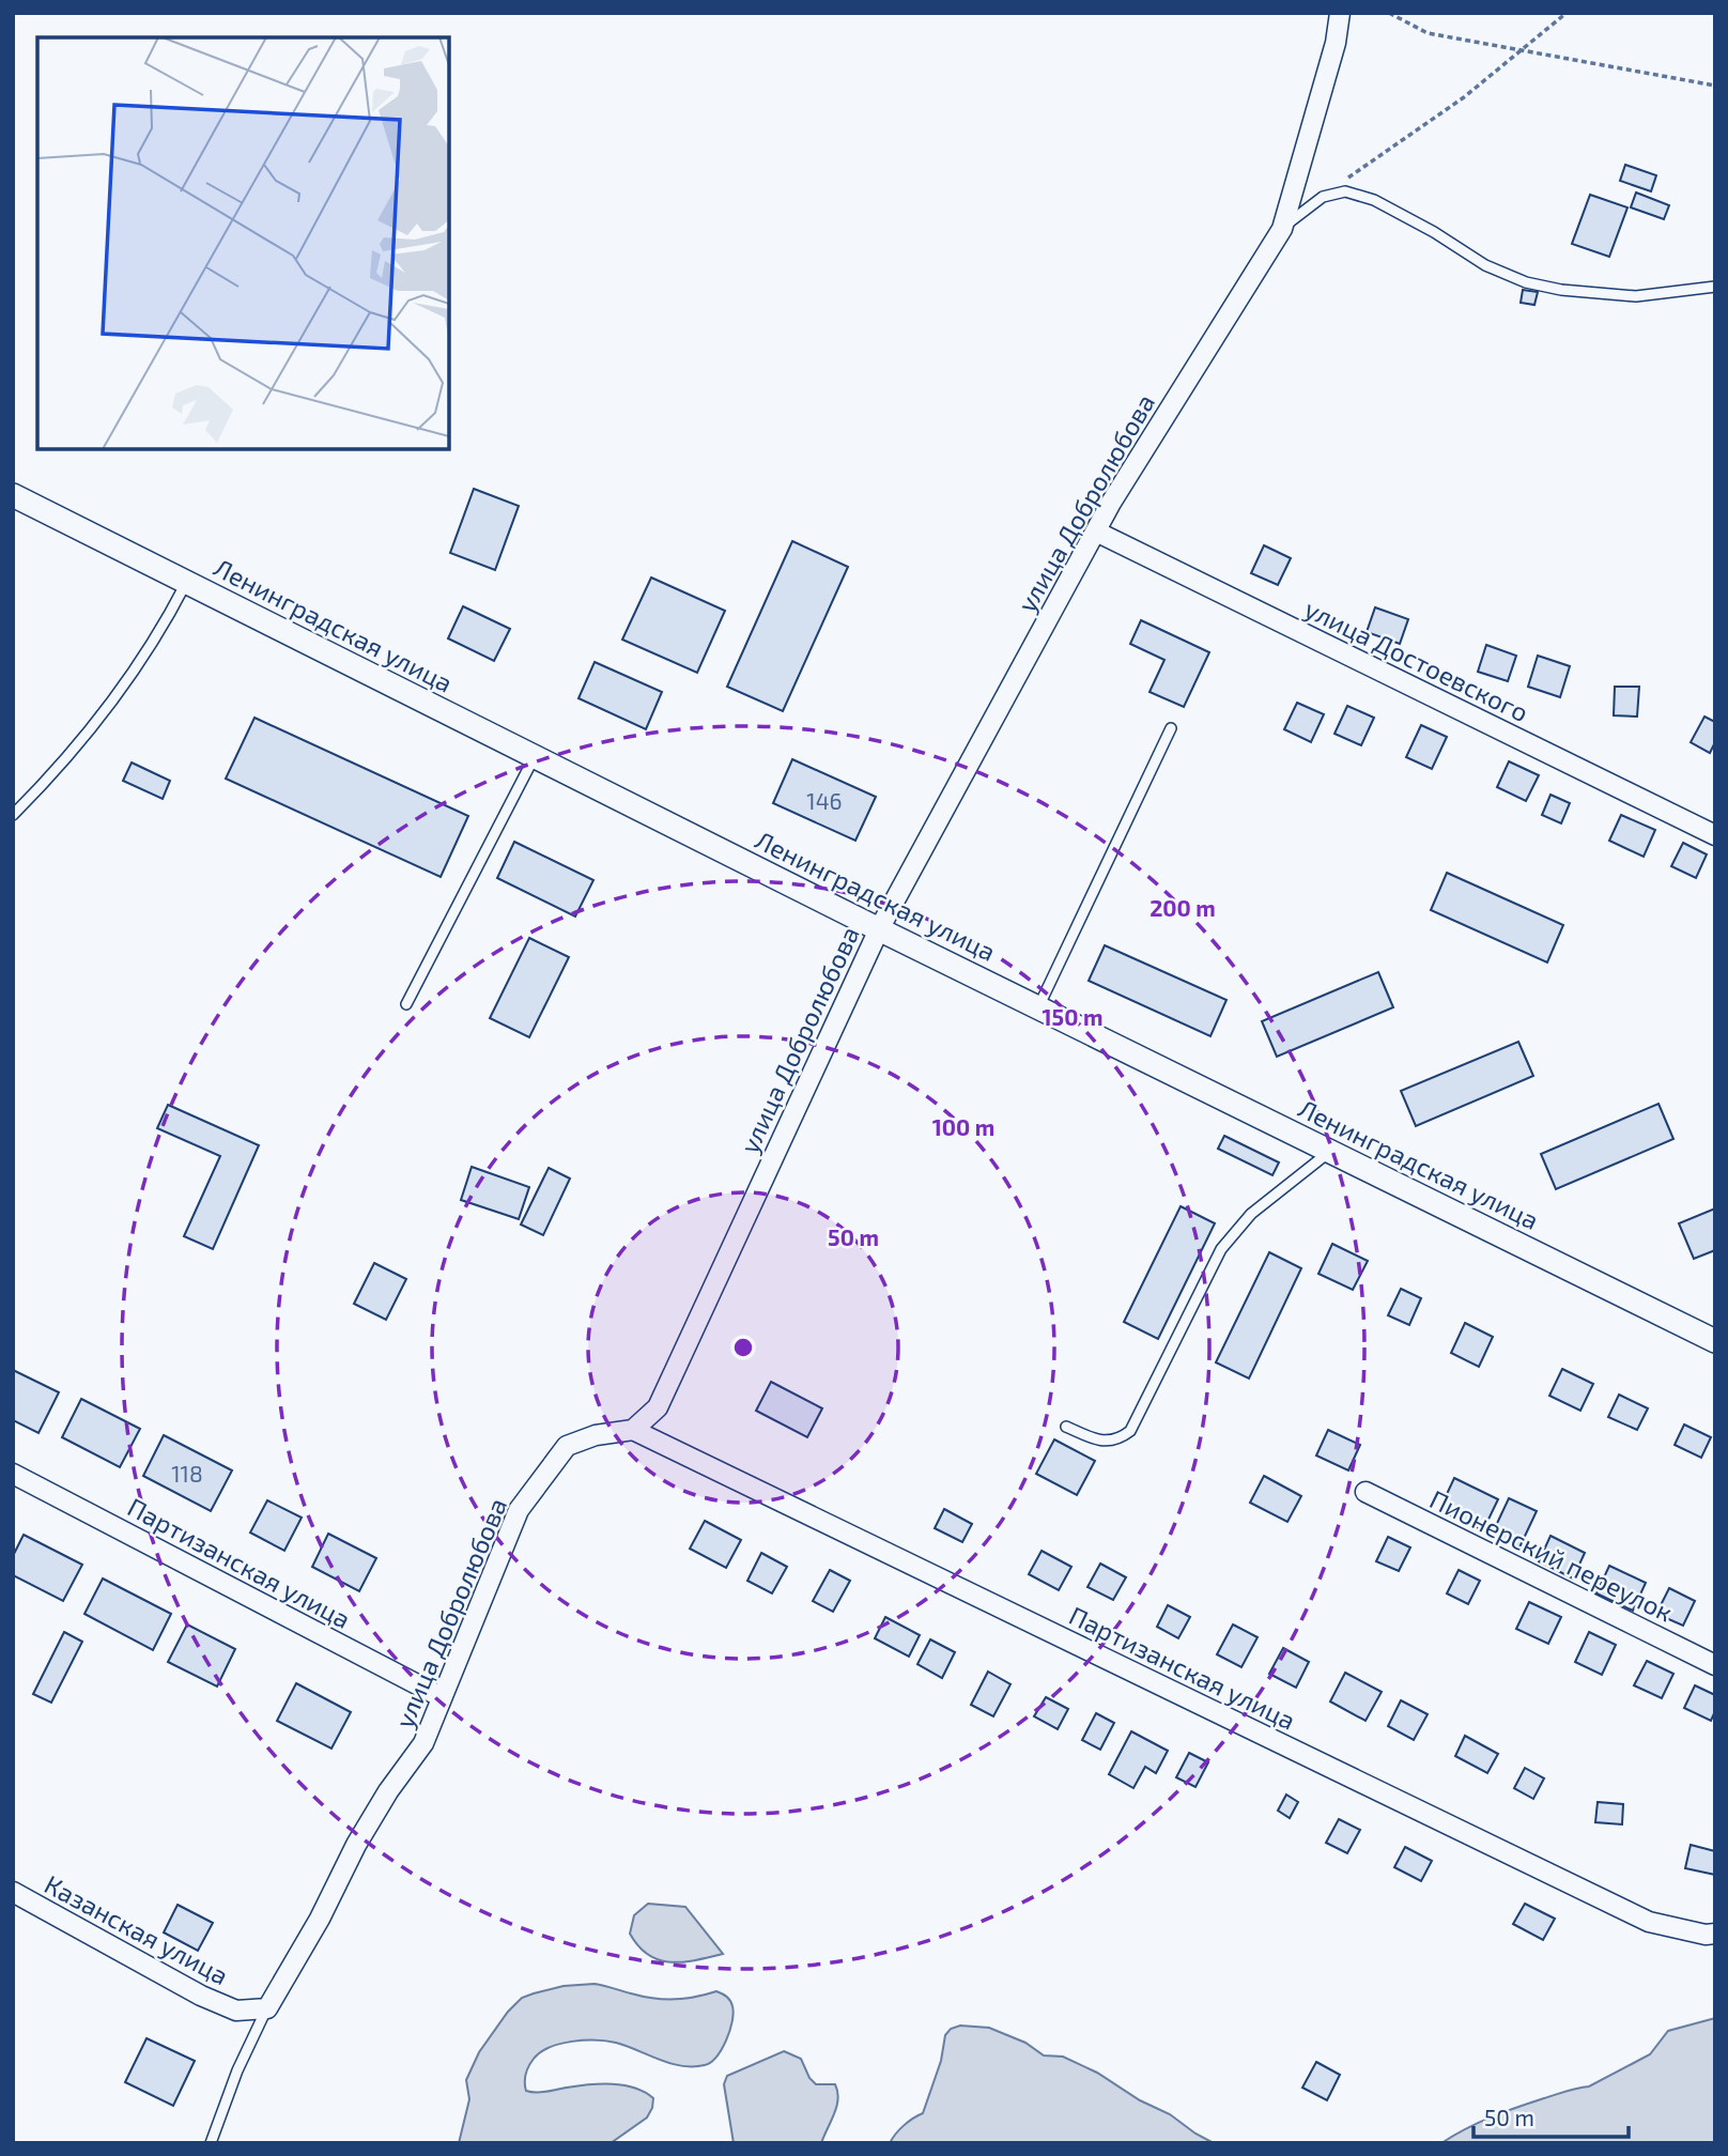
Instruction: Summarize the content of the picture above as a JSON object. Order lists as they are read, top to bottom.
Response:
{
  "streets": {
    "street": [
      "улица Добролюбова",
      "Ленинградская улица",
      "улица Достоевского",
      "Пионерский переулок",
      "Партизанская улица",
      "Казанская улица"
    ]
  },
  "crossings": [
    ["улица Добролюбова", "Ленинградская улица"],
    ["улица Добролюбова", "улица Достоевского"],
    ["улица Добролюбова", "Партизанская улица"],
    ["улица Добролюбова", "Казанская улица"]
  ],
  "house_numbers": ["146", "118"],
  "scale_bar": "50 m",
  "rings": [
    "200 m",
    "150 m",
    "100 m",
    "50 m"
  ]
}
